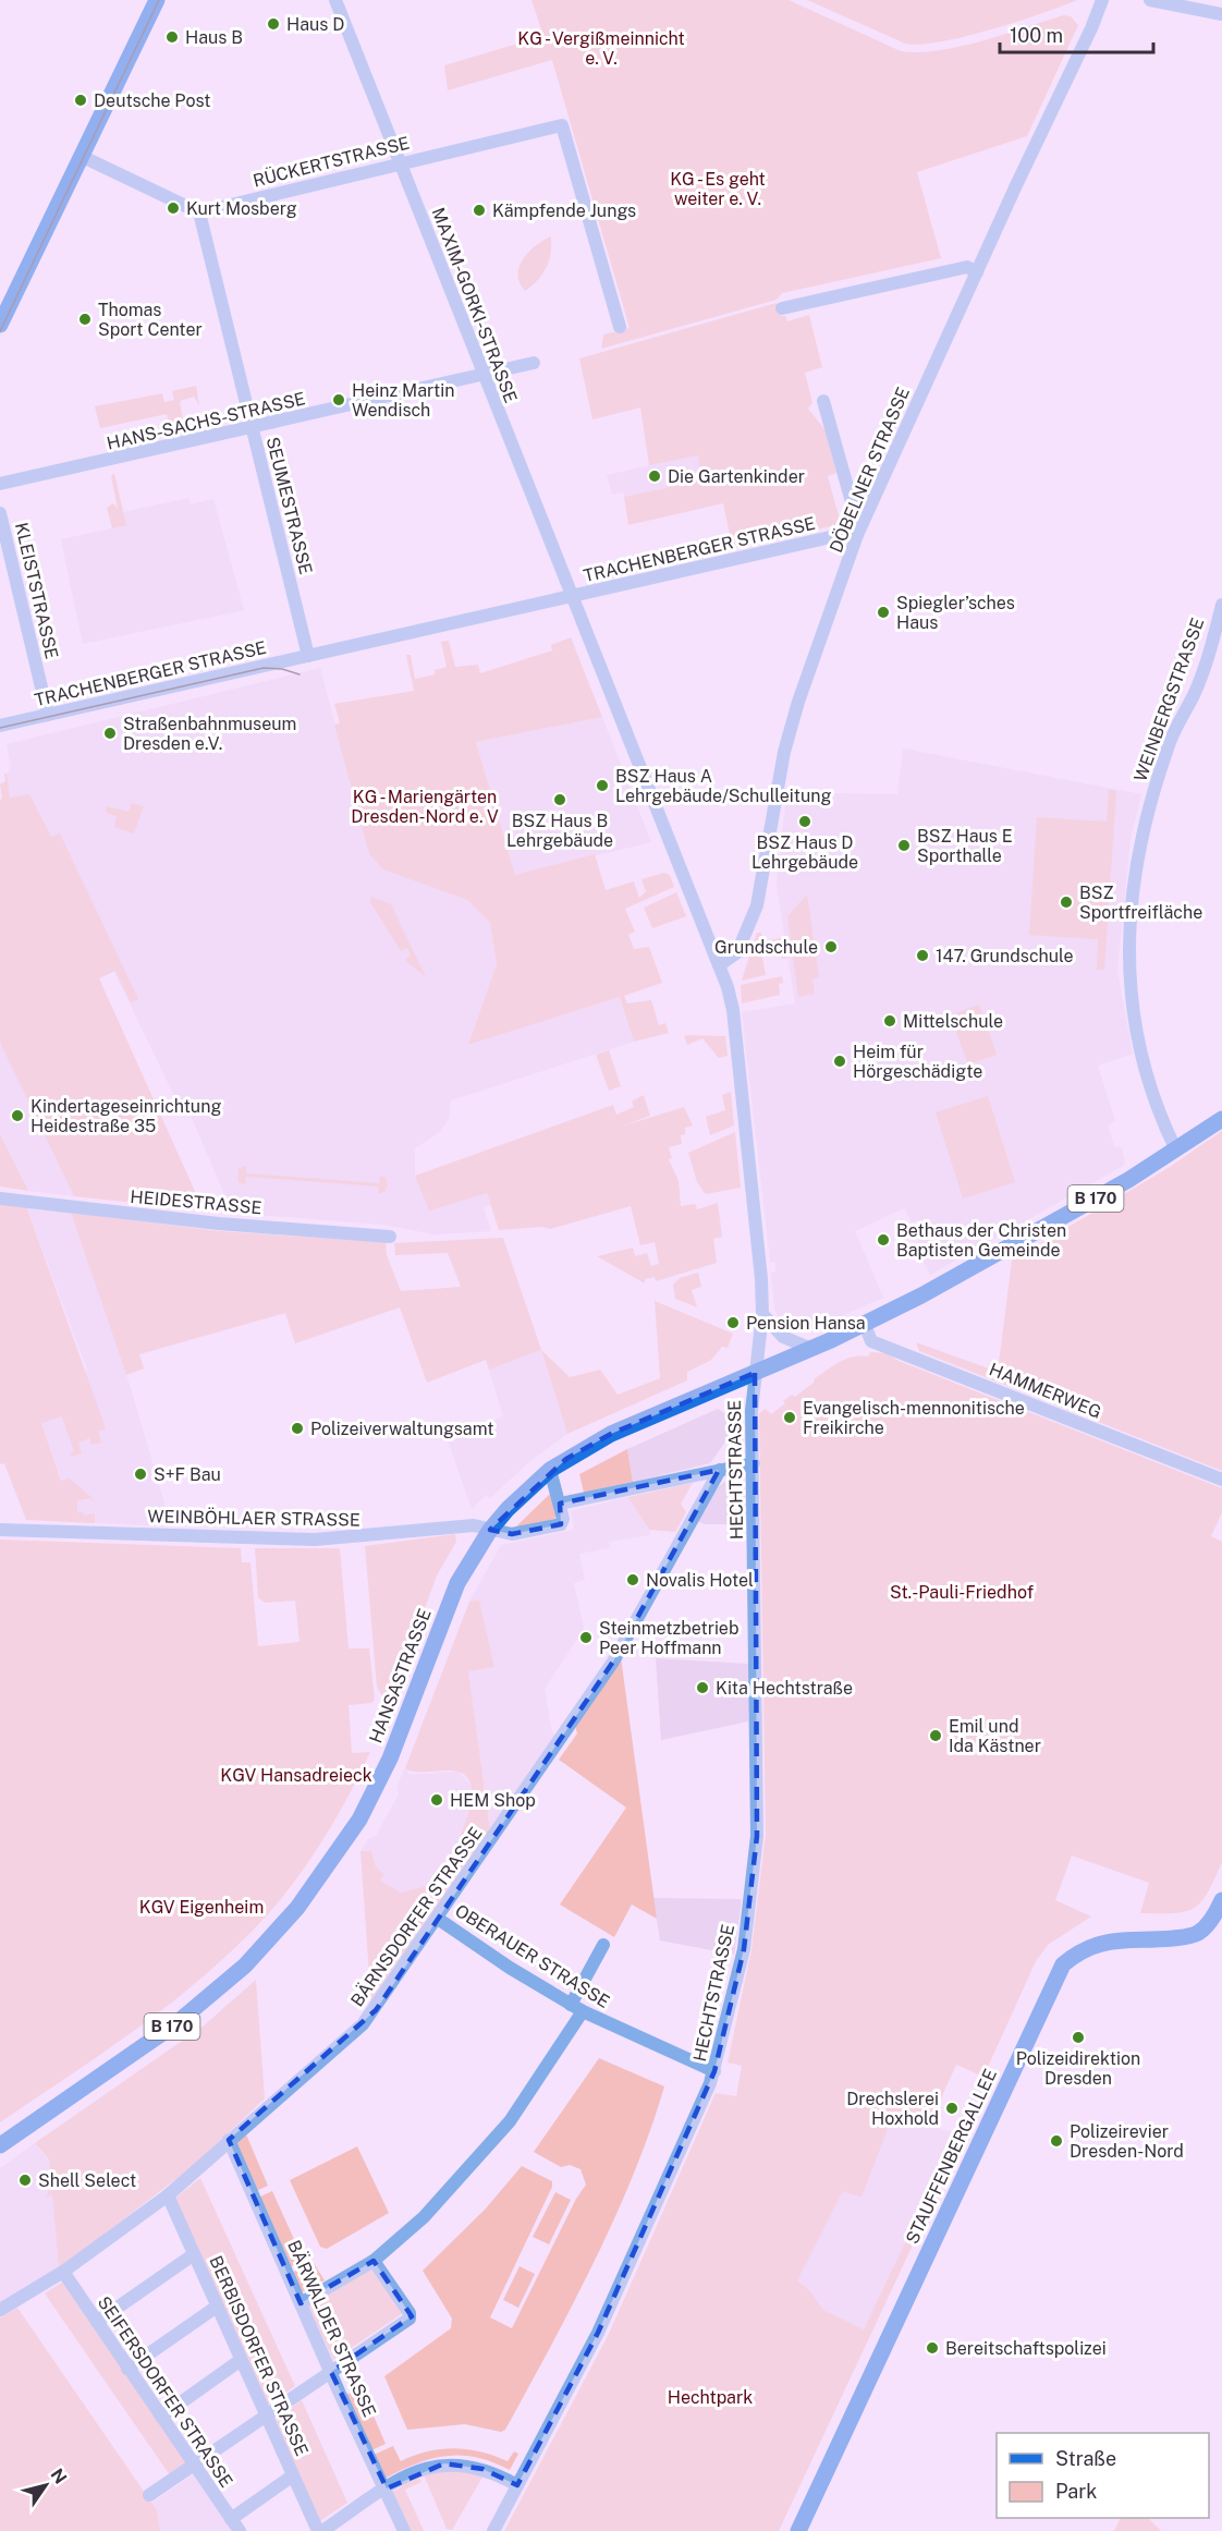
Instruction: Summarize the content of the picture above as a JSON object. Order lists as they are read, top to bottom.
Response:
{
  "streets": {
    "main road": ["B 170", "HANSASTRASSE", "STAUFFENBERGALLEE"],
    "street": [
      "RÜCKERTSTRASSE",
      "MAXIM-GORKI-STRASSE",
      "HANS-SACHS-STRASSE",
      "DÖBELNER STRASSE",
      "SEUMESTRASSE",
      "TRACHENBERGER STRASSE",
      "KLEISTSTRASSE",
      "WEINBERGSTRASSE",
      "HEIDESTRASSE",
      "HAMMERWEG",
      "HECHTSTRASSE",
      "WEINBÖHLAER STRASSE",
      "BÄRNSDORFER STRASSE",
      "OBERAUER STRASSE",
      "BÄRWALDER STRASSE",
      "BERBISDORFER STRASSE",
      "SEIFERSDORFER STRASSE"
    ]
  },
  "crossings": [
    ["RÜCKERTSTRASSE", "MAXIM-GORKI-STRASSE"],
    ["RÜCKERTSTRASSE", "SEUMESTRASSE"],
    ["MAXIM-GORKI-STRASSE", "HANS-SACHS-STRASSE"],
    ["MAXIM-GORKI-STRASSE", "DÖBELNER STRASSE"],
    ["MAXIM-GORKI-STRASSE", "TRACHENBERGER STRASSE"],
    ["HANS-SACHS-STRASSE", "SEUMESTRASSE"],
    ["DÖBELNER STRASSE", "TRACHENBERGER STRASSE"],
    ["SEUMESTRASSE", "TRACHENBERGER STRASSE"],
    ["TRACHENBERGER STRASSE", "KLEISTSTRASSE"],
    ["WEINBERGSTRASSE", "B 170"],
    ["B 170", "HAMMERWEG"],
    ["B 170", "HECHTSTRASSE"],
    ["B 170", "HANSASTRASSE"],
    ["HECHTSTRASSE", "HANSASTRASSE"],
    ["HECHTSTRASSE", "OBERAUER STRASSE"],
    ["WEINBÖHLAER STRASSE", "HANSASTRASSE"],
    ["BÄRNSDORFER STRASSE", "OBERAUER STRASSE"],
    ["BÄRNSDORFER STRASSE", "BÄRWALDER STRASSE"],
    ["BÄRNSDORFER STRASSE", "BERBISDORFER STRASSE"],
    ["BÄRNSDORFER STRASSE", "SEIFERSDORFER STRASSE"]
  ],
  "parks": [
    "KG - Vergißmeinnicht e. V.",
    "KG - Es geht weiter e. V.",
    "KG - Mariengärten Dresden-Nord e. V",
    "St.-Pauli-Friedhof",
    "KGV Hansadreieck",
    "KGV Eigenheim",
    "Hechtpark"
  ],
  "places": [
    "Haus D",
    "Haus B",
    "Deutsche Post",
    "Kurt Mosberg",
    "Kämpfende Jungs",
    "Thomas Sport Center",
    "Heinz Martin Wendisch",
    "Die Gartenkinder",
    "Spiegler’sches Haus",
    "Straßenbahnmuseum Dresden e.V.",
    "BSZ Haus A Lehrgebäude/Schulleitung",
    "BSZ Haus B Lehrgebäude",
    "BSZ Haus D Lehrgebäude",
    "BSZ Haus E Sporthalle",
    "BSZ Sportfreifläche",
    "Grundschule",
    "147. Grundschule",
    "Mittelschule",
    "Heim für Hörgeschädigte",
    "Kindertageseinrichtung Heidestraße 35",
    "Bethaus der Christen Baptisten Gemeinde",
    "Pension Hansa",
    "Evangelisch-mennonitische Freikirche",
    "Polizeiverwaltungsamt",
    "S+F Bau",
    "Novalis Hotel",
    "Steinmetzbetrieb Peer Hoffmann",
    "Kita Hechtstraße",
    "Emil und Ida Kästner",
    "HEM Shop",
    "Polizeidirektion Dresden",
    "Drechslerei Hoxhold",
    "Polizeirevier Dresden-Nord",
    "Shell Select",
    "Bereitschaftspolizei"
  ],
  "legend": ["Straße", "Park"],
  "scale_bar": "100 m",
  "north": "top right"
}
